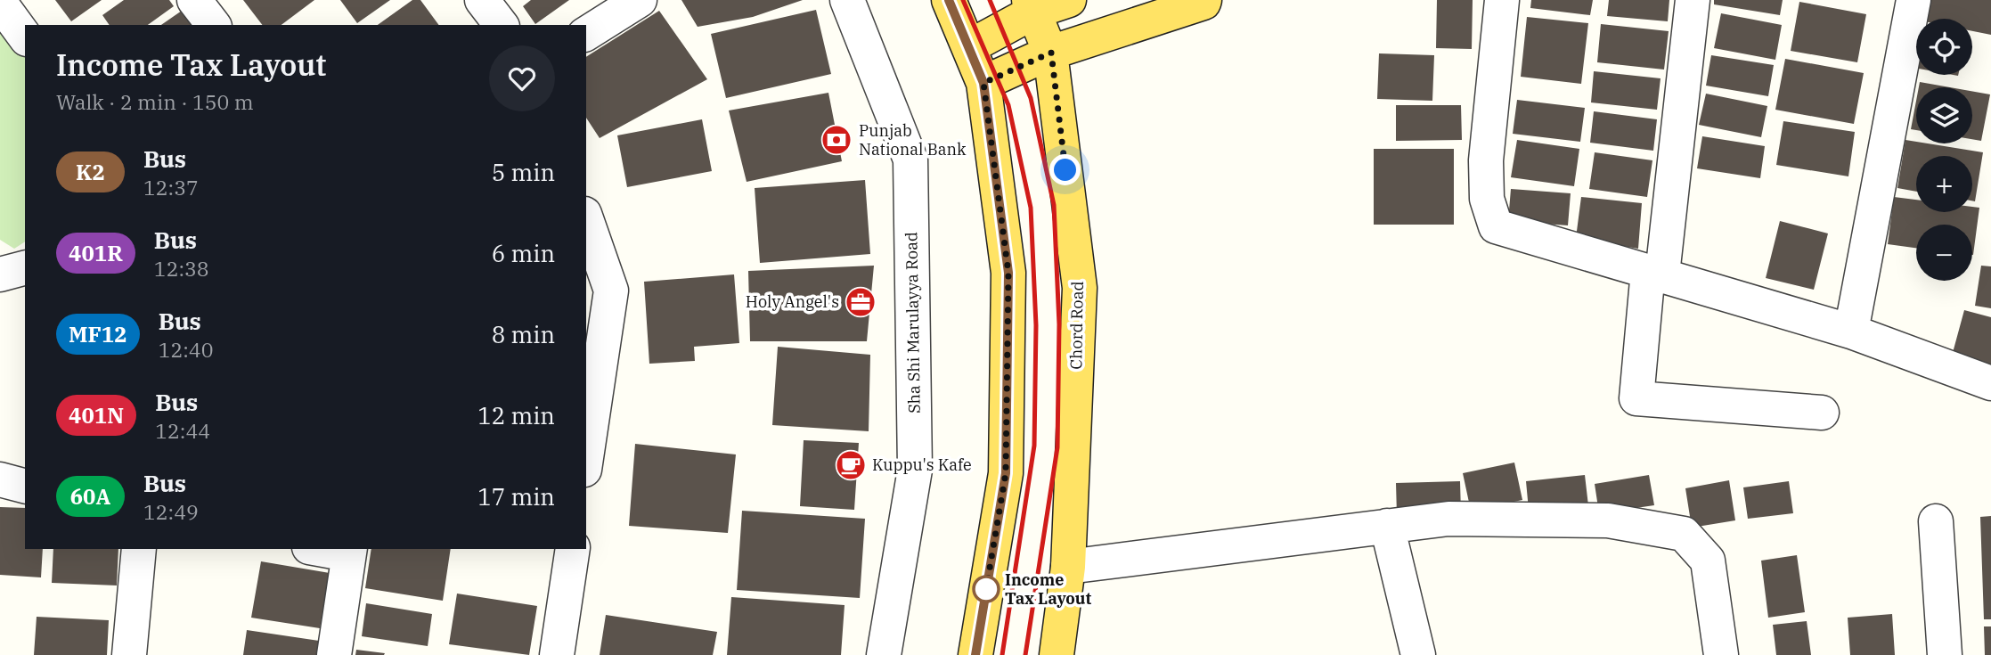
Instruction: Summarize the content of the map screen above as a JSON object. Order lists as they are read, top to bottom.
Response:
{
  "streets": {
    "main road": ["Chord Road"],
    "street": ["Sha Shi Marulayya Road"]
  },
  "places": {
    "bank": ["Punjab National Bank"],
    "office": ["Holy Angel's"],
    "cafe": ["Kuppu's Kafe"],
    "other": ["Income Tax Layout"]
  },
  "lines": ["bus line K2"],
  "page": {
    "map_buttons": ["+", "−"],
    "heading": ["Income Tax Layout", "Walk · 2 min · 150 m"],
    "list": [
      {
        "mark": "K2",
        "name": "Bus",
        "note": "12:37",
        "value": "5 min"
      },
      {
        "mark": "401R",
        "name": "Bus",
        "note": "12:38",
        "value": "6 min"
      },
      {
        "mark": "MF12",
        "name": "Bus",
        "note": "12:40",
        "value": "8 min"
      },
      {
        "mark": "401N",
        "name": "Bus",
        "note": "12:44",
        "value": "12 min"
      },
      {
        "mark": "60A",
        "name": "Bus",
        "note": "12:49",
        "value": "17 min"
      }
    ]
  }
}
